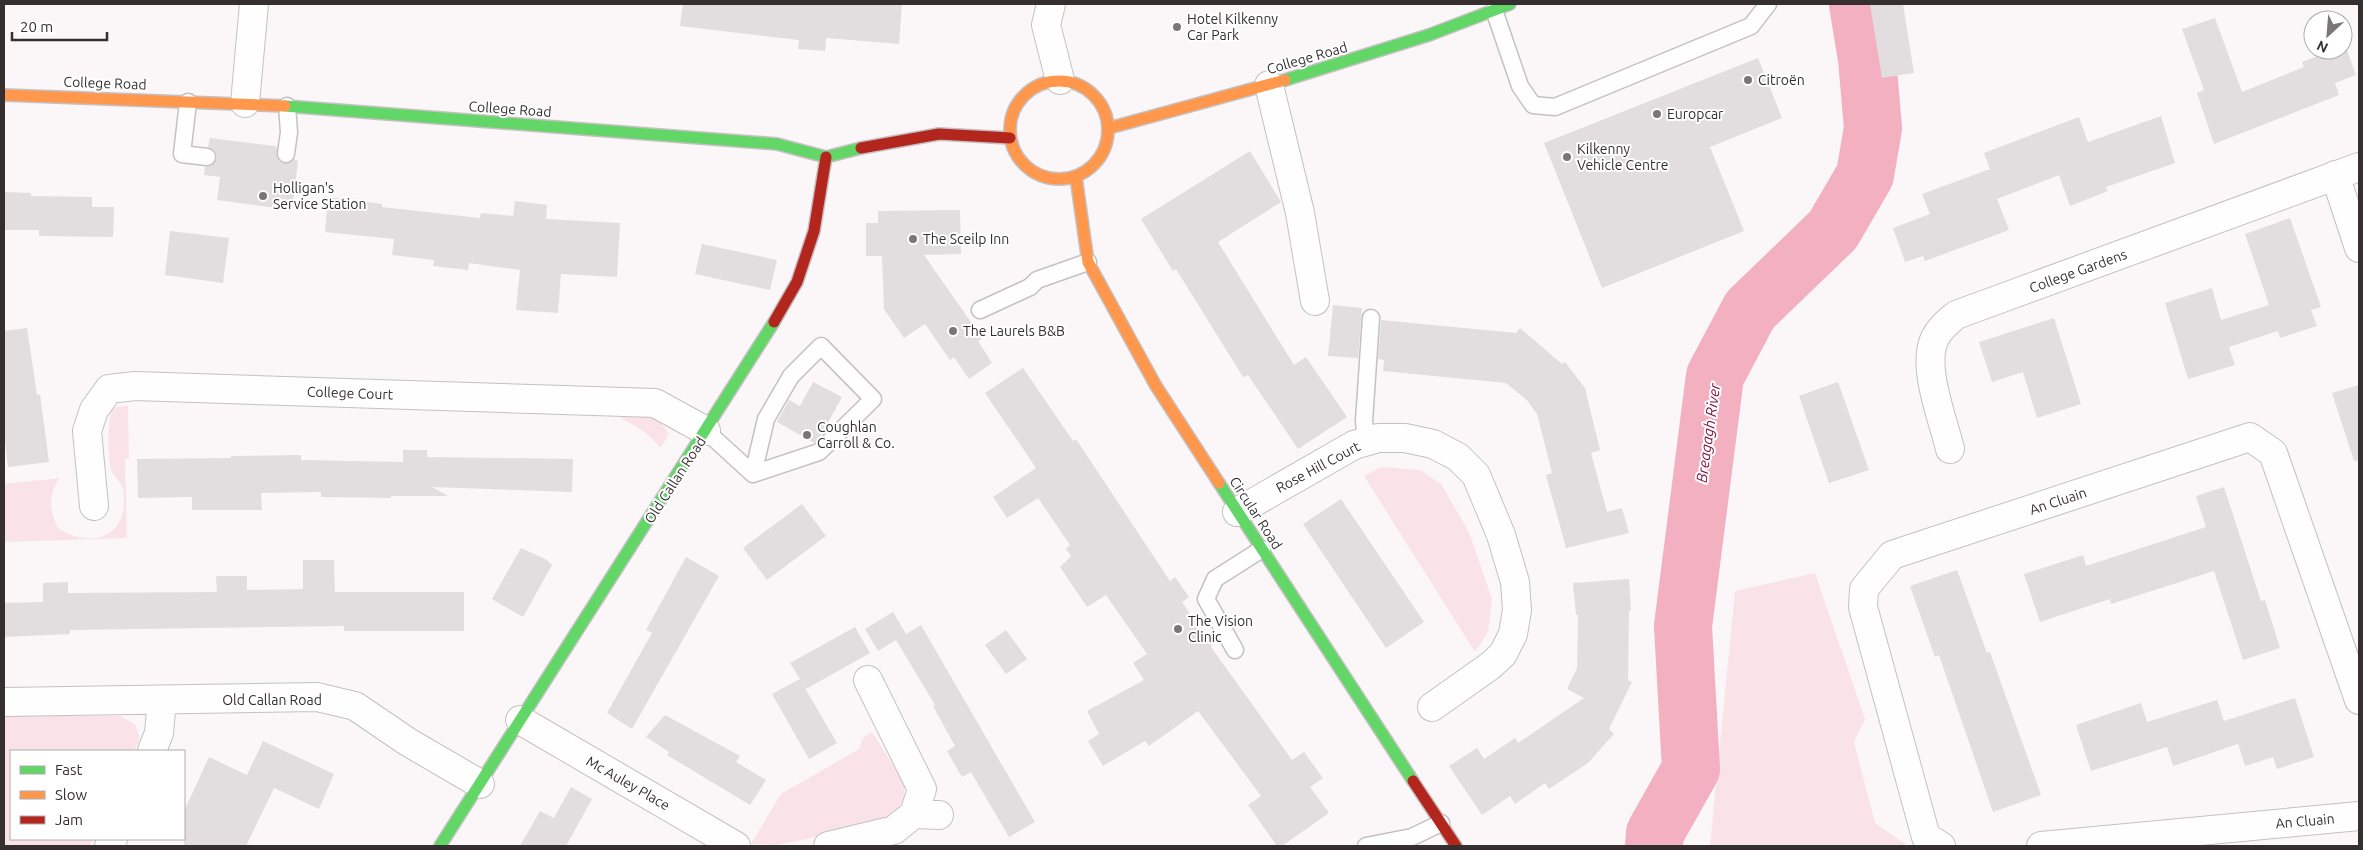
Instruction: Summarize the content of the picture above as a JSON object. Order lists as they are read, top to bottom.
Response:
{
  "streets": {
    "main road": ["College Road", "Old Callan Road", "Circular Road"],
    "street": [
      "College Gardens",
      "College Court",
      "Rose Hill Court",
      "An Cluain",
      "Mc Auley Place"
    ]
  },
  "crossings": [
    ["College Road", "Old Callan Road"],
    ["College Road", "Circular Road"],
    ["College Court", "Old Callan Road"],
    ["Rose Hill Court", "Circular Road"],
    ["Old Callan Road", "Mc Auley Place"]
  ],
  "water": ["Breagagh River"],
  "places": [
    "Hotel Kilkenny Car Park",
    "Citroën",
    "Europcar",
    "Kilkenny Vehicle Centre",
    "Holligan's Service Station",
    "The Sceilp Inn",
    "The Laurels B&B",
    "Coughlan Carroll & Co.",
    "The Vision Clinic"
  ],
  "legend": ["Fast", "Slow", "Jam"],
  "scale_bar": "20 m",
  "north": "bottom left"
}
